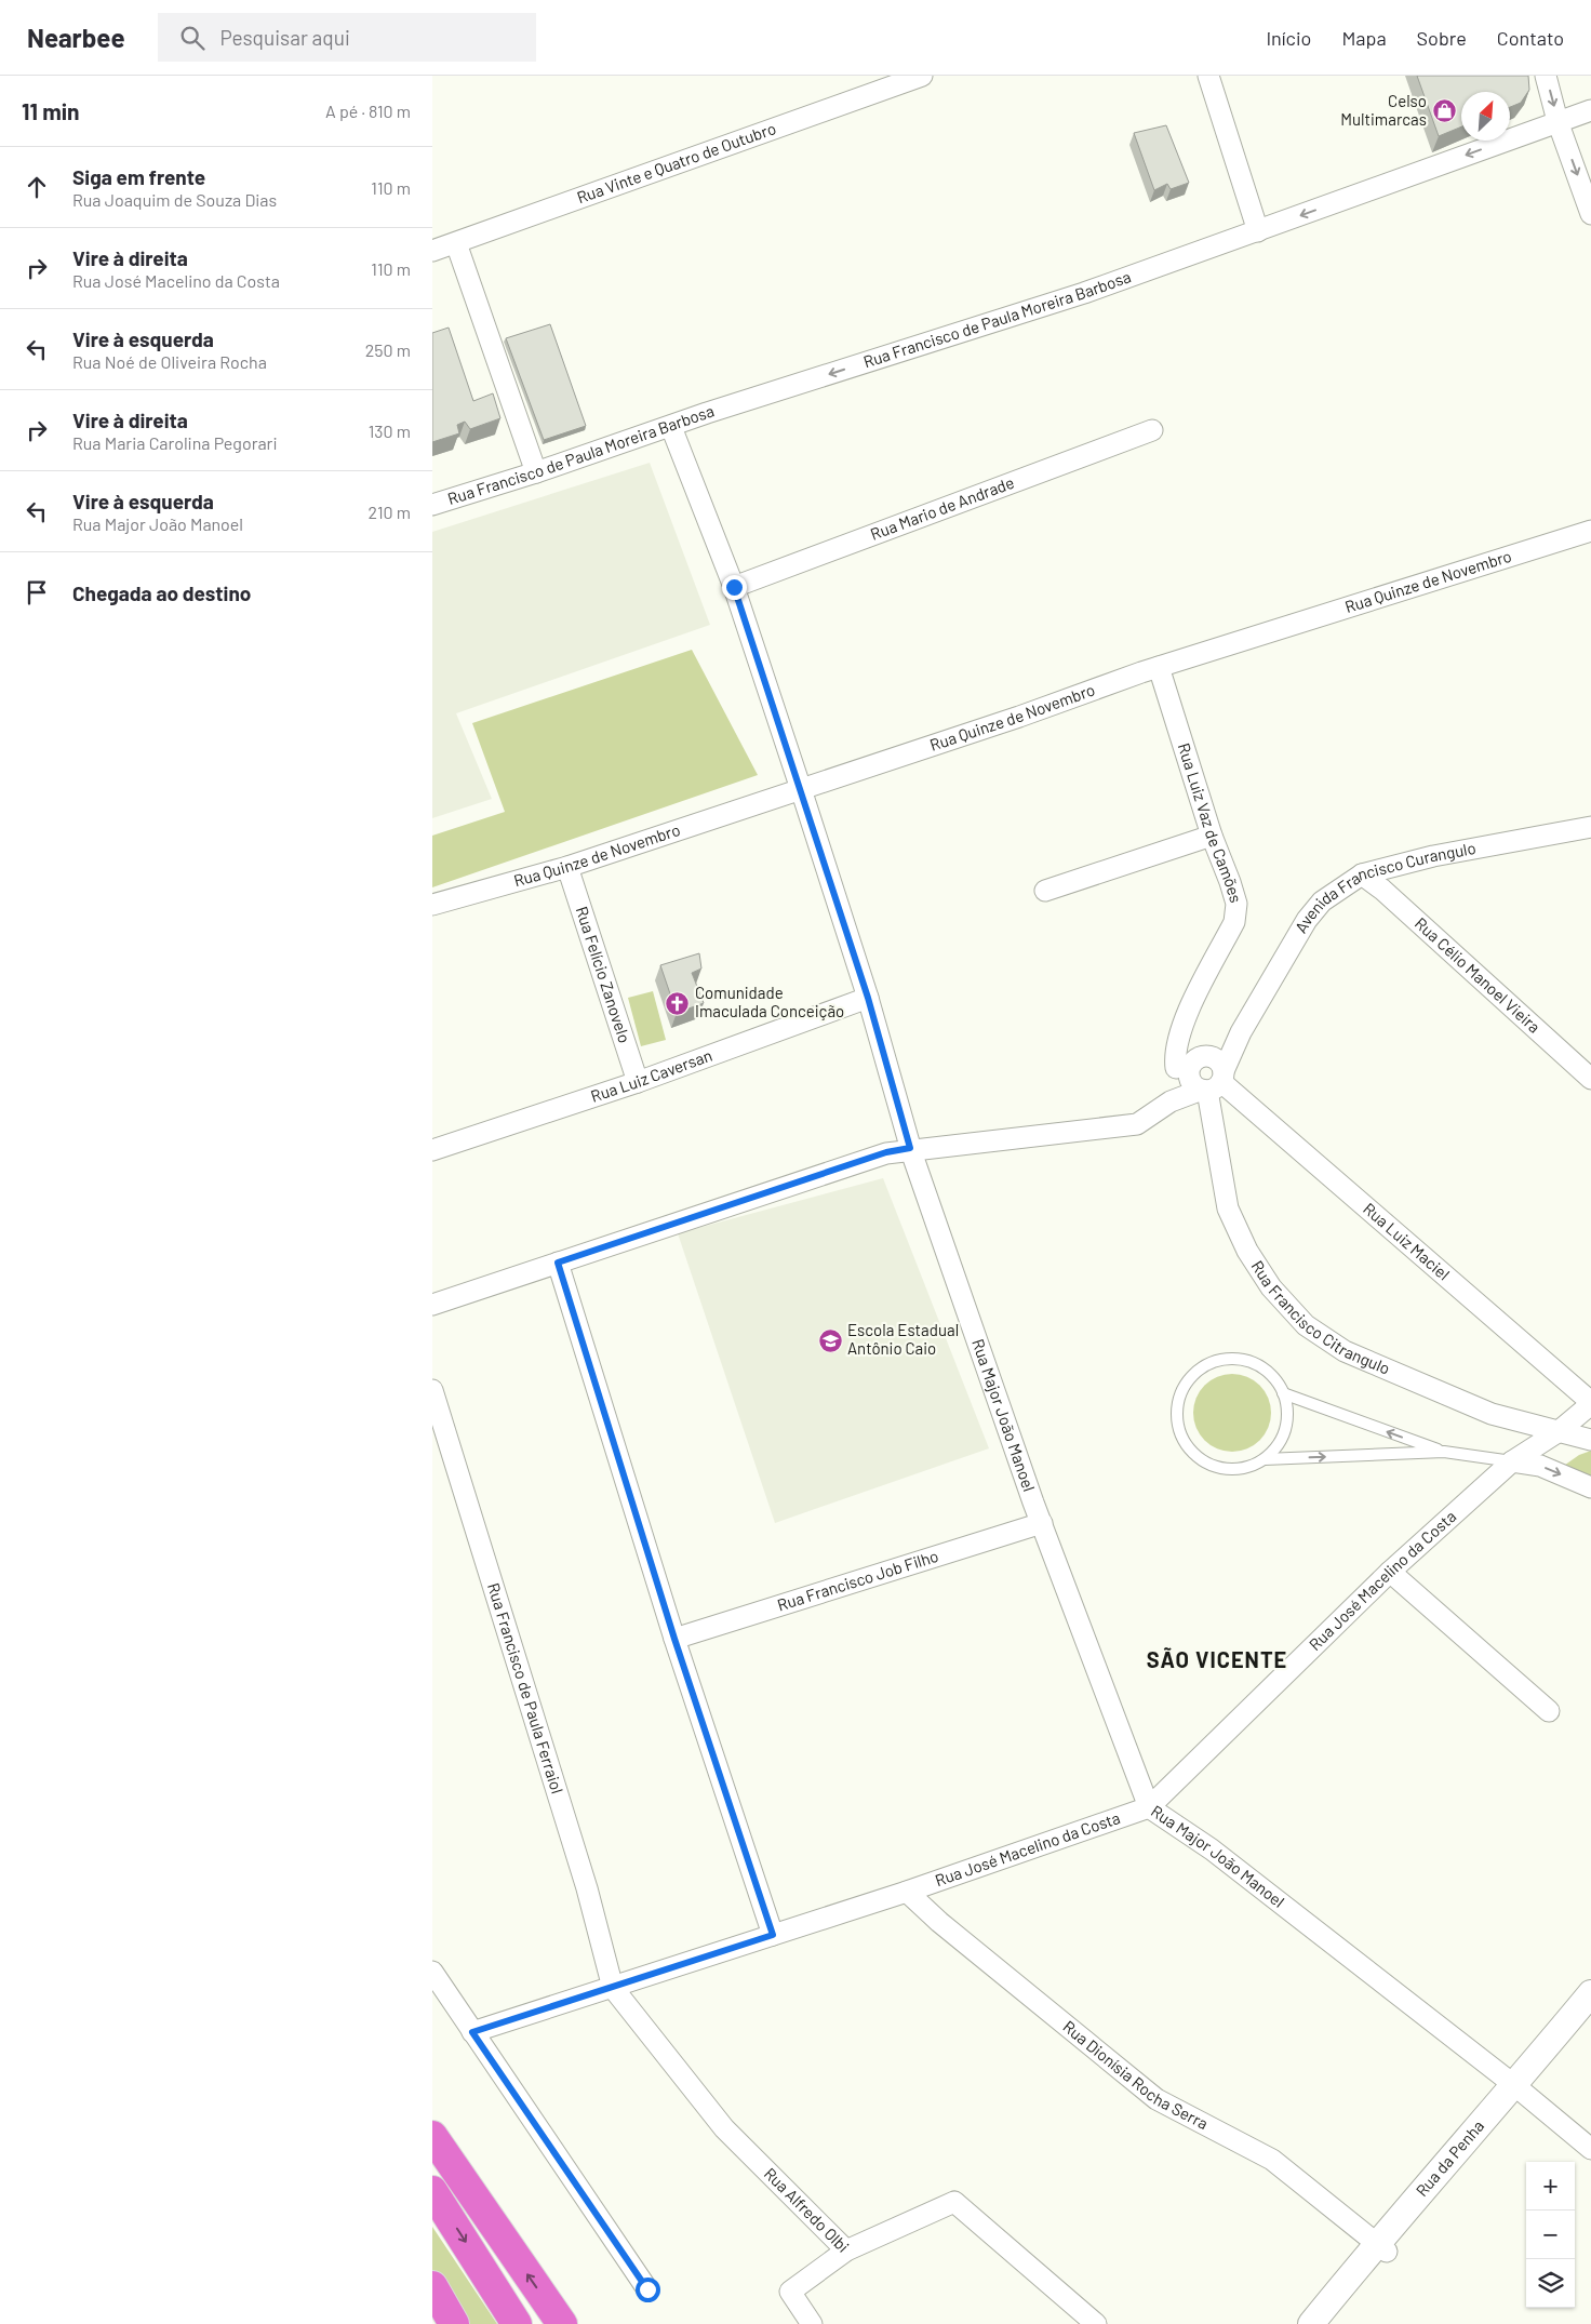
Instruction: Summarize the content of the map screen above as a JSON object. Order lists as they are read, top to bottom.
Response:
{
  "streets": {
    "street": [
      "Rua Vinte e Quatro de Outubro",
      "Rua Francisco de Paula Moreira Barbosa",
      "Rua Mario de Andrade",
      "Rua Quinze de Novembro",
      "Rua Luiz Vaz de Camões",
      "Avenida Francisco Curangulo",
      "Rua Felício Zanovelo",
      "Rua Célio Manoel Vieira",
      "Rua Luiz Caversan",
      "Rua Luiz Maciel",
      "Rua Francisco Citrangulo",
      "Rua Major João Manoel",
      "Rua José Macelino da Costa",
      "Rua Francisco Job Filho",
      "Rua Francisco de Paula Ferraiol",
      "Rua Dionísia Rocha Serra",
      "Rua da Penha",
      "Rua Alfredo Olbi"
    ]
  },
  "crossings": [
    ["Rua Francisco de Paula Moreira Barbosa", "Rua Major João Manoel"],
    ["Rua Mario de Andrade", "Rua Major João Manoel"],
    ["Rua Quinze de Novembro", "Rua Luiz Vaz de Camões"],
    ["Rua Quinze de Novembro", "Rua Felício Zanovelo"],
    ["Rua Quinze de Novembro", "Rua Major João Manoel"],
    ["Rua Luiz Vaz de Camões", "Rua Luiz Maciel"],
    ["Avenida Francisco Curangulo", "Rua Célio Manoel Vieira"],
    ["Avenida Francisco Curangulo", "Rua Luiz Maciel"],
    ["Avenida Francisco Curangulo", "Rua Francisco Citrangulo"],
    ["Rua Felício Zanovelo", "Rua Luiz Caversan"],
    ["Rua Luiz Caversan", "Rua Major João Manoel"],
    ["Rua Luiz Maciel", "Rua Francisco Citrangulo"],
    ["Rua Luiz Maciel", "Rua José Macelino da Costa"],
    ["Rua Francisco Citrangulo", "Rua José Macelino da Costa"],
    ["Rua Major João Manoel", "Rua José Macelino da Costa"],
    ["Rua Major João Manoel", "Rua Francisco Job Filho"],
    ["Rua Major João Manoel", "Rua da Penha"],
    ["Rua José Macelino da Costa", "Rua Francisco de Paula Ferraiol"],
    ["Rua José Macelino da Costa", "Rua Dionísia Rocha Serra"],
    ["Rua José Macelino da Costa", "Rua Alfredo Olbi"],
    ["Rua Francisco de Paula Ferraiol", "Rua Alfredo Olbi"],
    ["Rua Dionísia Rocha Serra", "Rua da Penha"]
  ],
  "one_way": ["Rua Francisco de Paula Moreira Barbosa"],
  "districts": ["SÃO VICENTE"],
  "places": {
    "shop": ["Celso Multimarcas"],
    "church": ["Comunidade Imaculada Conceição"],
    "school or university": ["Escola Estadual Antônio Caio"]
  },
  "north": "top right",
  "page": {
    "header": "Nearbee",
    "search": "Pesquisar aqui",
    "nav": [
      "Início",
      "Mapa",
      "Sobre",
      "Contato"
    ],
    "heading": ["11 min", "A pé · 810 m"],
    "list": [
      ["Siga em frente", "Rua Joaquim de Souza Dias", "110 m"],
      ["Vire à direita", "Rua José Macelino da Costa", "110 m"],
      ["Vire à esquerda", "Rua Noé de Oliveira Rocha", "250 m"],
      ["Vire à direita", "Rua Maria Carolina Pegorari", "130 m"],
      ["Vire à esquerda", "Rua Major João Manoel", "210 m"],
      "Chegada ao destino"
    ],
    "map_buttons": ["+", "−"]
  }
}
